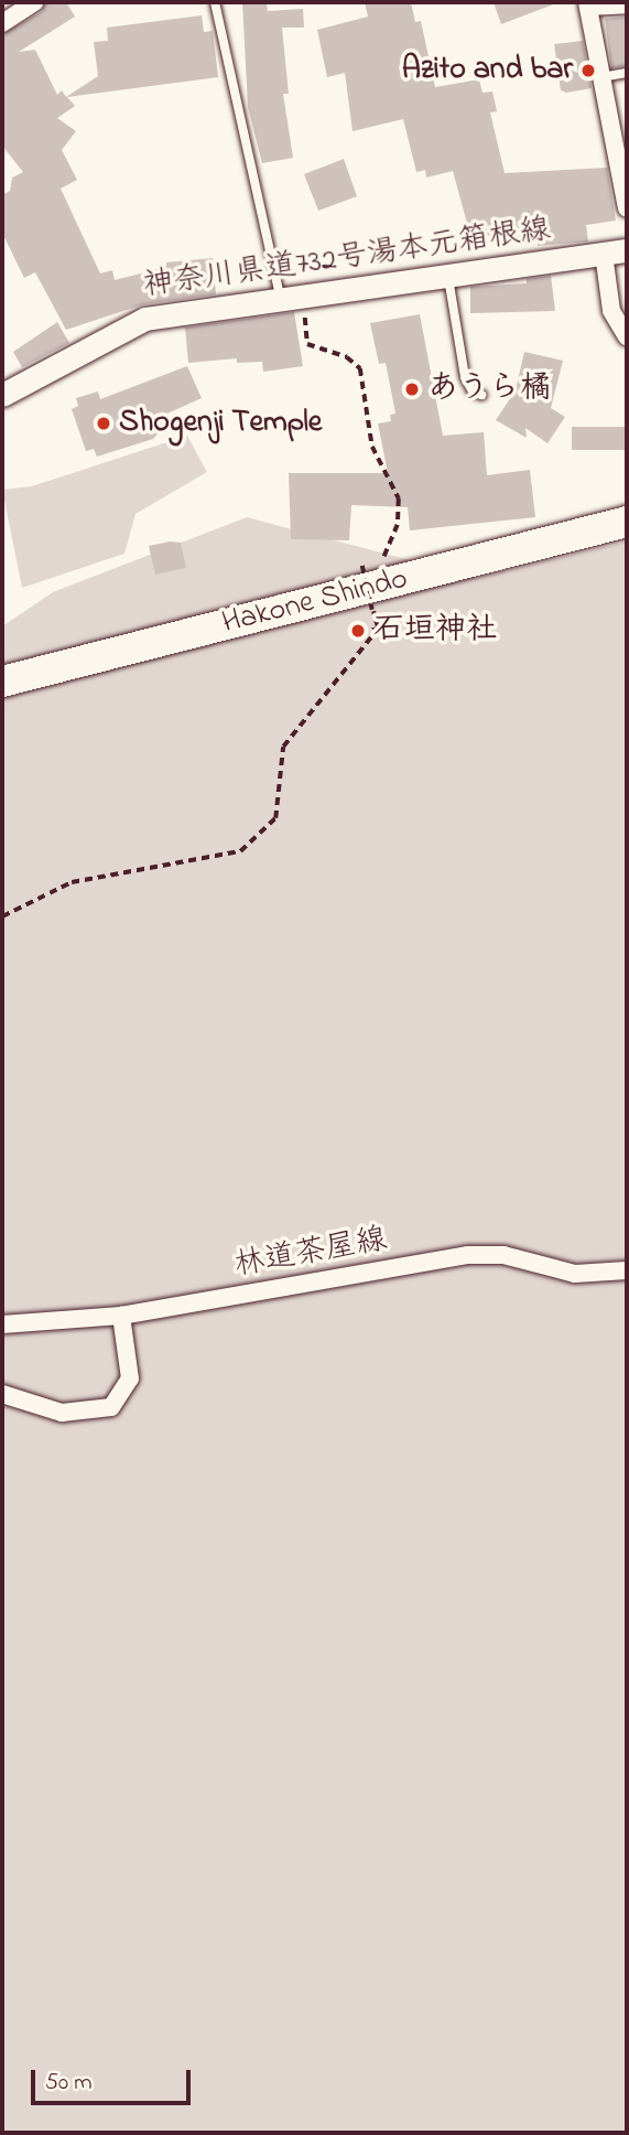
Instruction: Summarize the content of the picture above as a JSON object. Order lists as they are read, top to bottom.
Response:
{
  "streets": {
    "highway": ["Hakone Shindo"],
    "main road": ["神奈川県道732号湯本元箱根線"],
    "street": ["林道茶屋線"]
  },
  "places": [
    "Azito and bar",
    "あうら橘",
    "Shogenji Temple",
    "石垣神社"
  ],
  "scale_bar": "50 m"
}
